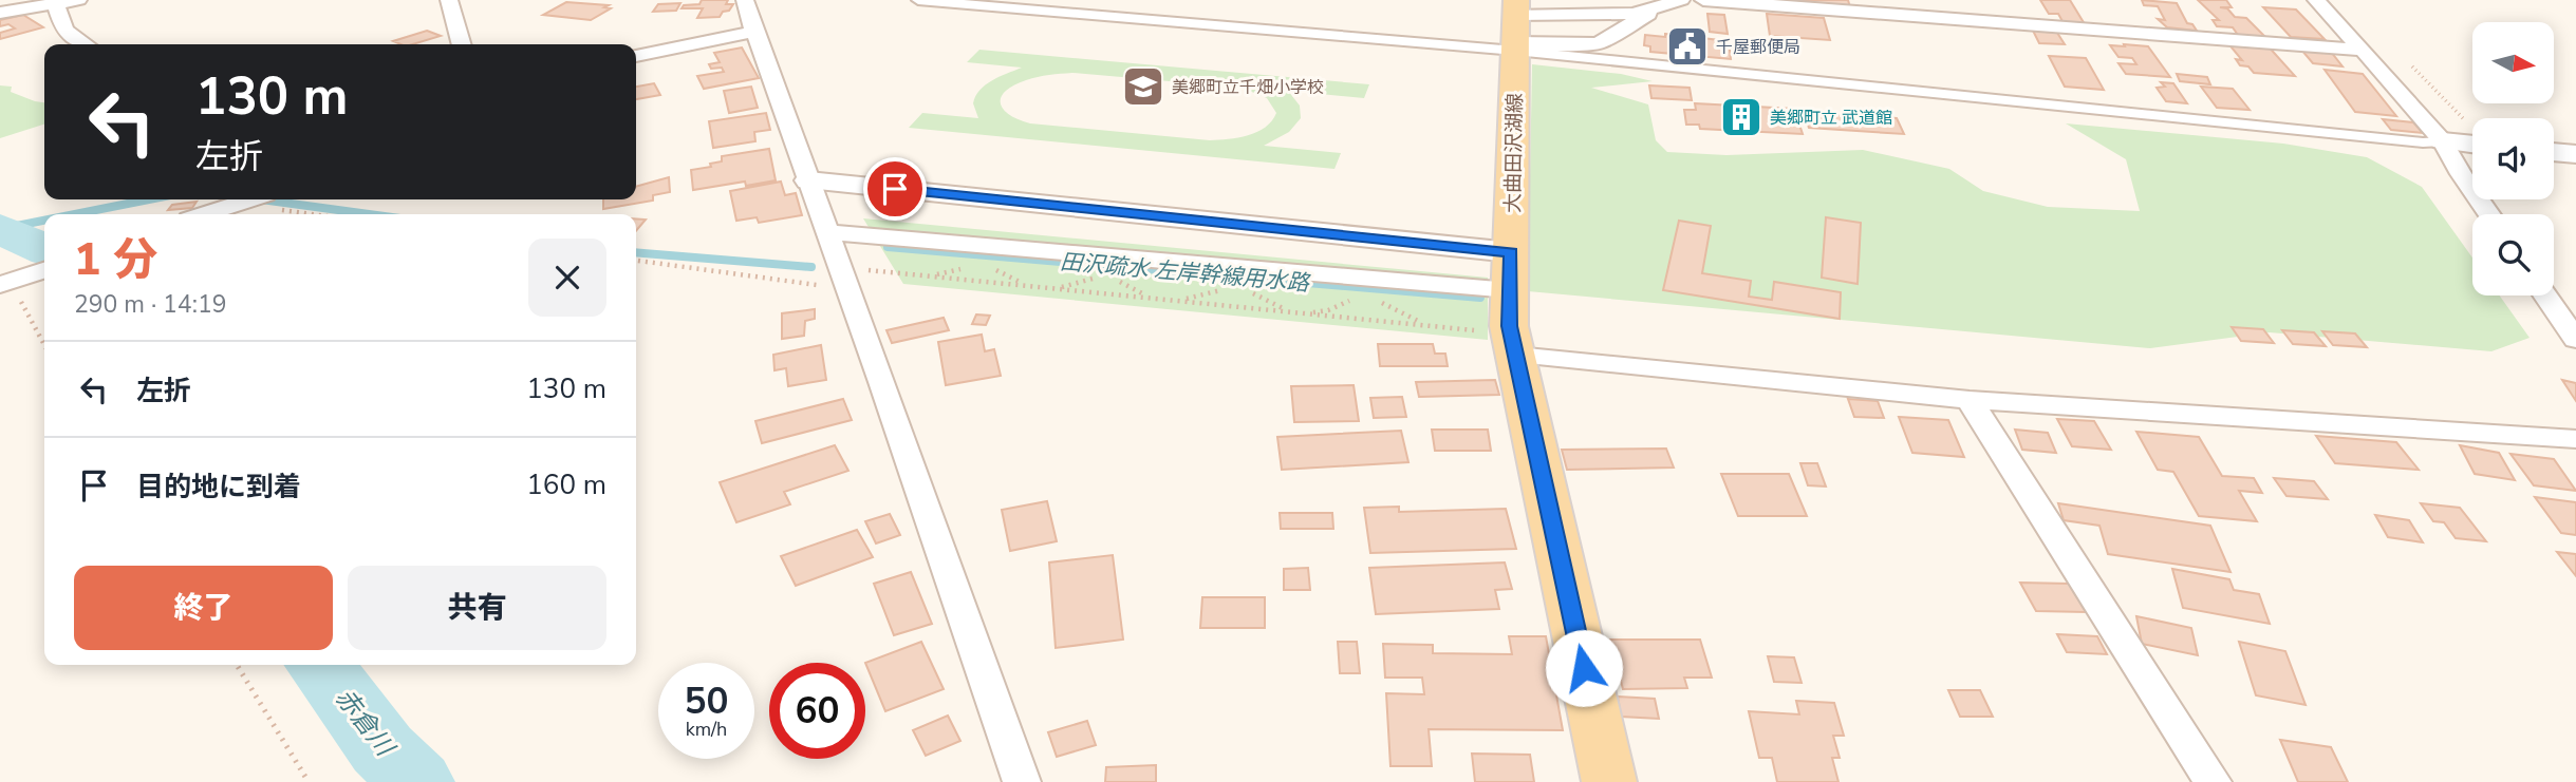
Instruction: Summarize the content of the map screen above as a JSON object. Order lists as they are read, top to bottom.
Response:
{
  "streets": {
    "main road": ["大曲田沢湖線"]
  },
  "water": ["田沢疏水 左岸幹線用水路", "赤倉川"],
  "places": {
    "public building": ["千屋郵便局"],
    "school or university": ["美郷町立千畑小学校"],
    "building": ["美郷町立 武道館"]
  },
  "north": "right",
  "page": {
    "turn": ["130 m", "左折"],
    "heading": ["1 分", "290 m · 14:19"],
    "list": [
      {
        "name": "左折",
        "value": "130 m"
      },
      {
        "name": "目的地に到着",
        "value": "160 m"
      }
    ],
    "buttons": ["終了", "共有"],
    "speed": "50 km/h",
    "limit": "60"
  }
}
